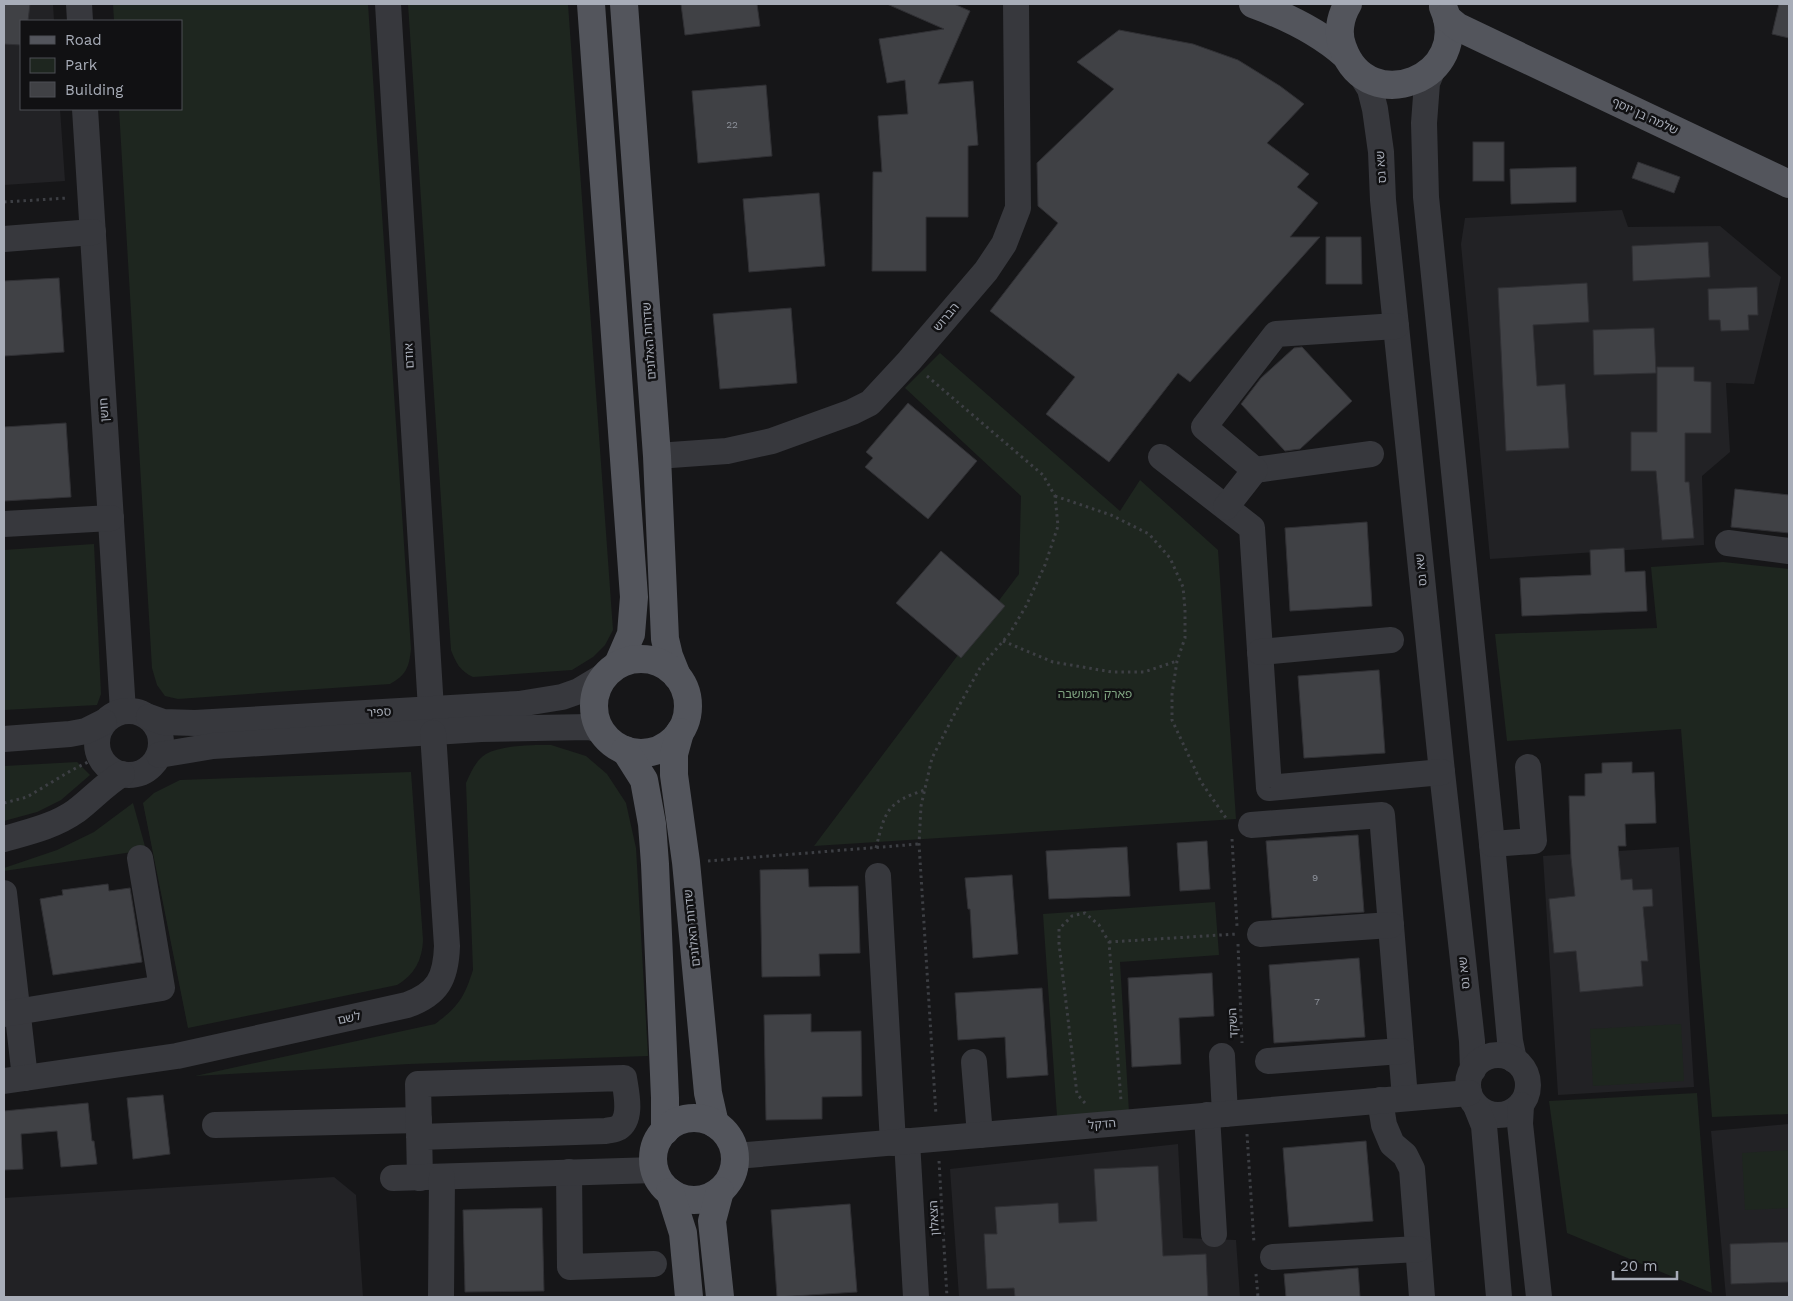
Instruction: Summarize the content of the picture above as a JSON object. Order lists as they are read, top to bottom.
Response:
{
  "streets": {
    "main road": ["שלמה בן יוסף", "שדרות האלונים"],
    "street": [
      "שא נס",
      "הברוש",
      "אודם",
      "חושן",
      "ספיר",
      "לשם",
      "הדקל"
    ],
    "path": ["השקד", "הצאלון"]
  },
  "crossings": [
    ["שלמה בן יוסף", "שא נס"],
    ["שא נס", "הדקל"],
    ["הברוש", "שדרות האלונים"],
    ["שדרות האלונים", "ספיר"],
    ["שדרות האלונים", "הדקל"],
    ["אודם", "ספיר"],
    ["אודם", "לשם"],
    ["חושן", "ספיר"],
    ["ספיר", "לשם"],
    ["הדקל", "הצאלון"]
  ],
  "parks": ["פארק המושבה"],
  "house_numbers": ["22", "9", "7"],
  "legend": ["Road", "Park", "Building"],
  "scale_bar": "20 m"
}
